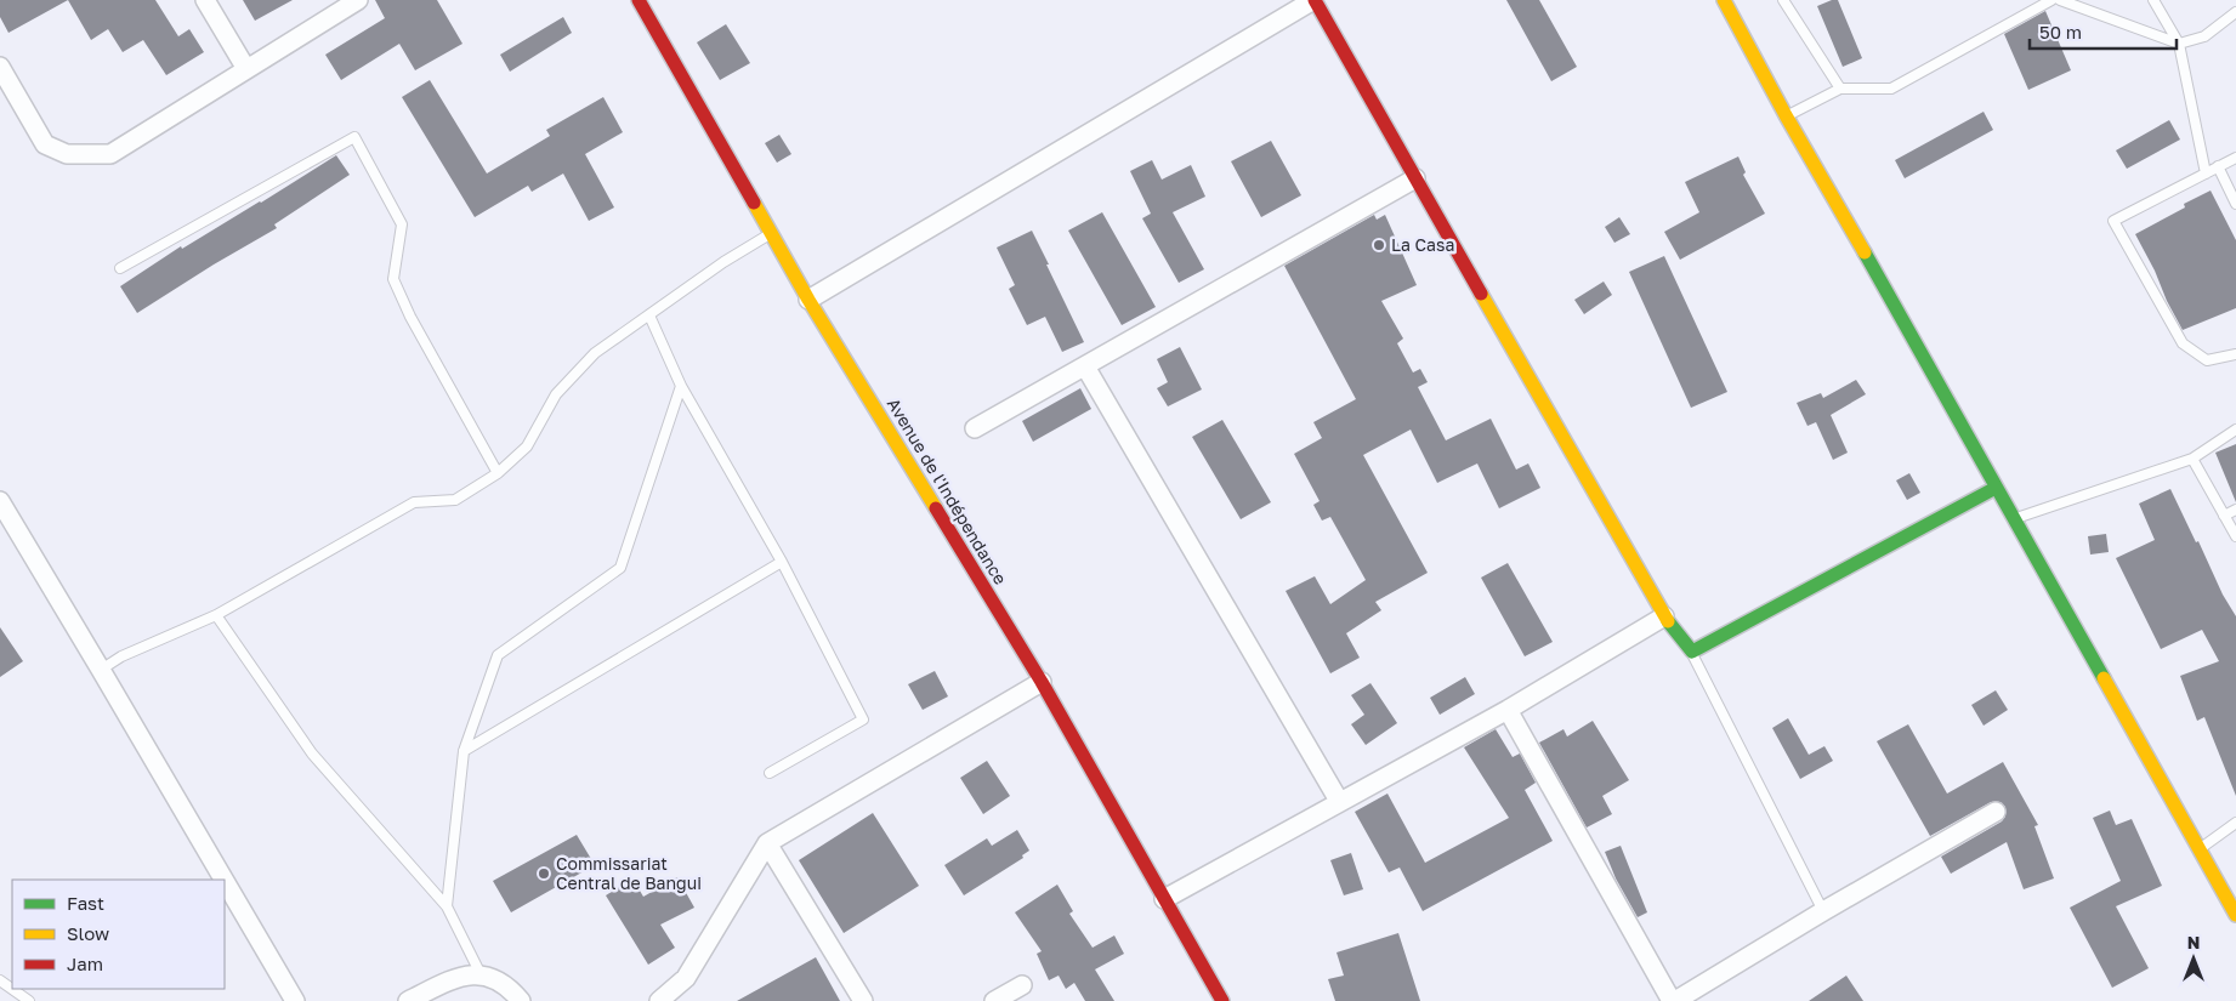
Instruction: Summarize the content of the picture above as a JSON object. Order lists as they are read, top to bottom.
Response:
{
  "streets": {
    "street": ["Avenue de l'Indépendance"]
  },
  "places": ["La Casa", "Commissariat Central de Bangui"],
  "legend": ["Fast", "Slow", "Jam"],
  "scale_bar": "50 m",
  "north": "top"
}
